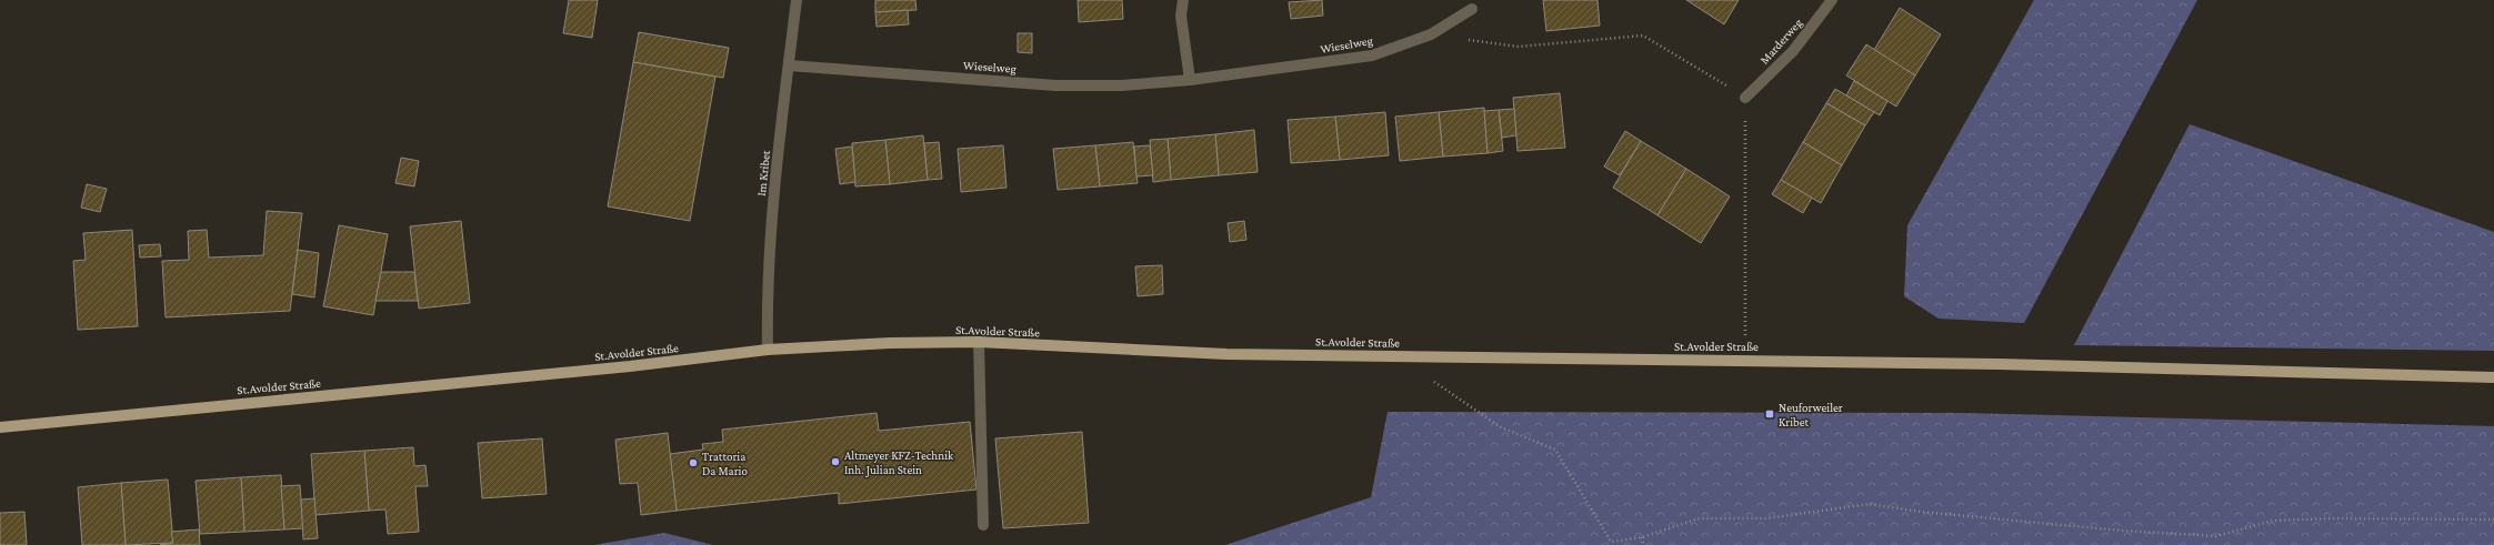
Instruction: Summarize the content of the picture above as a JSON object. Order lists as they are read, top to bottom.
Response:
{
  "streets": {
    "main road": ["St.Avolder Straße"],
    "street": ["Marderweg", "Wieselweg", "Im Kribet"]
  },
  "crossings": [
    ["Wieselweg", "Im Kribet"],
    ["Im Kribet", "St.Avolder Straße"]
  ],
  "places": {
    "transit": ["Neuforweiler Kribet"],
    "other": ["Altmeyer KFZ-Technik Inh. Julian Stein", "Trattoria Da Mario"]
  }
}
